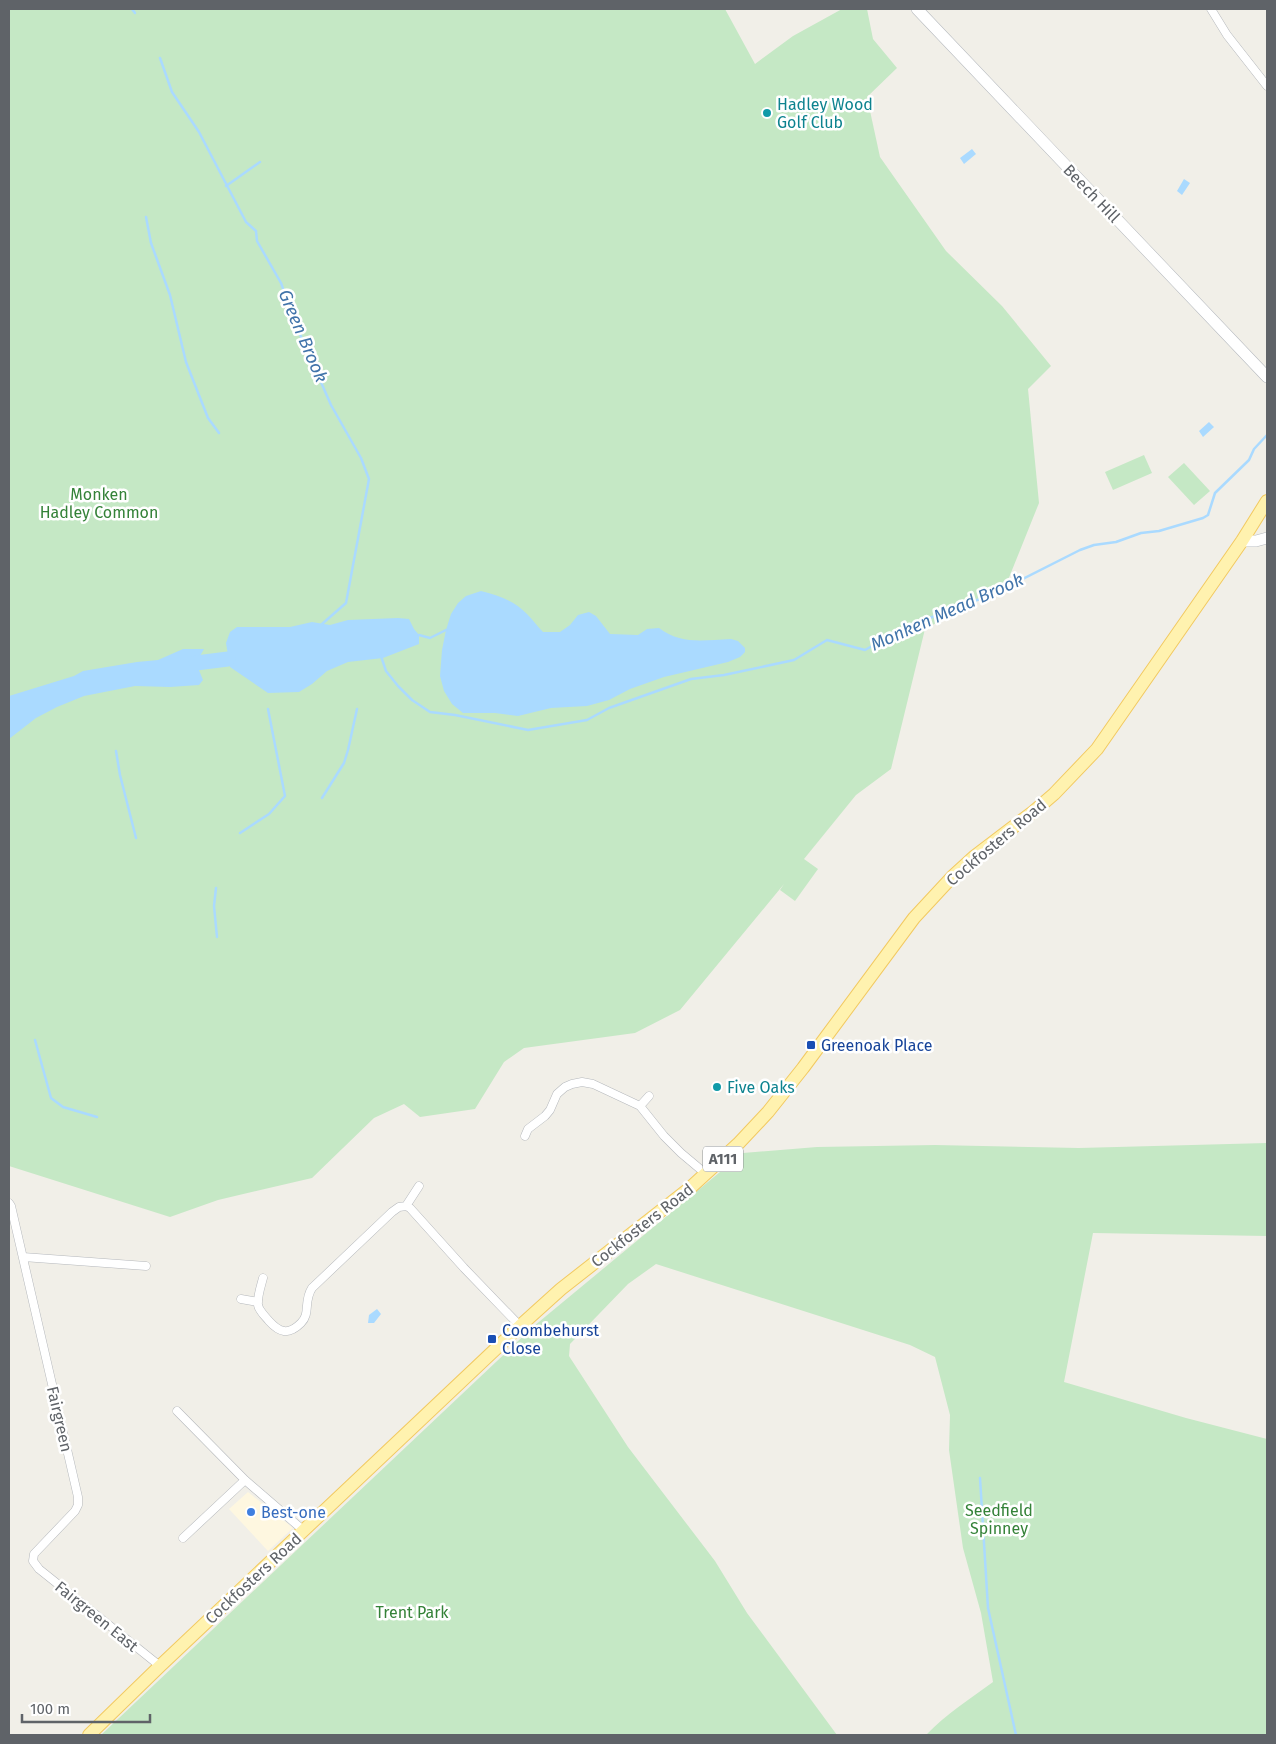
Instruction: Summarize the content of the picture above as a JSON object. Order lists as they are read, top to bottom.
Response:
{
  "streets": {
    "main road": ["Cockfosters Road", "A111"],
    "street": ["Beech Hill", "Fairgreen", "Fairgreen East"]
  },
  "crossings": [
    ["Cockfosters Road", "Fairgreen East"],
    ["Fairgreen", "Fairgreen East"]
  ],
  "water": ["Green Brook", "Monken Mead Brook"],
  "parks": ["Monken Hadley Common", "Seedfield Spinney", "Trent Park"],
  "places": {
    "other": ["Hadley Wood Golf Club", "Five Oaks", "Best-one"],
    "transit": ["Greenoak Place", "Coombehurst Close"]
  },
  "scale_bar": "100 m"
}
